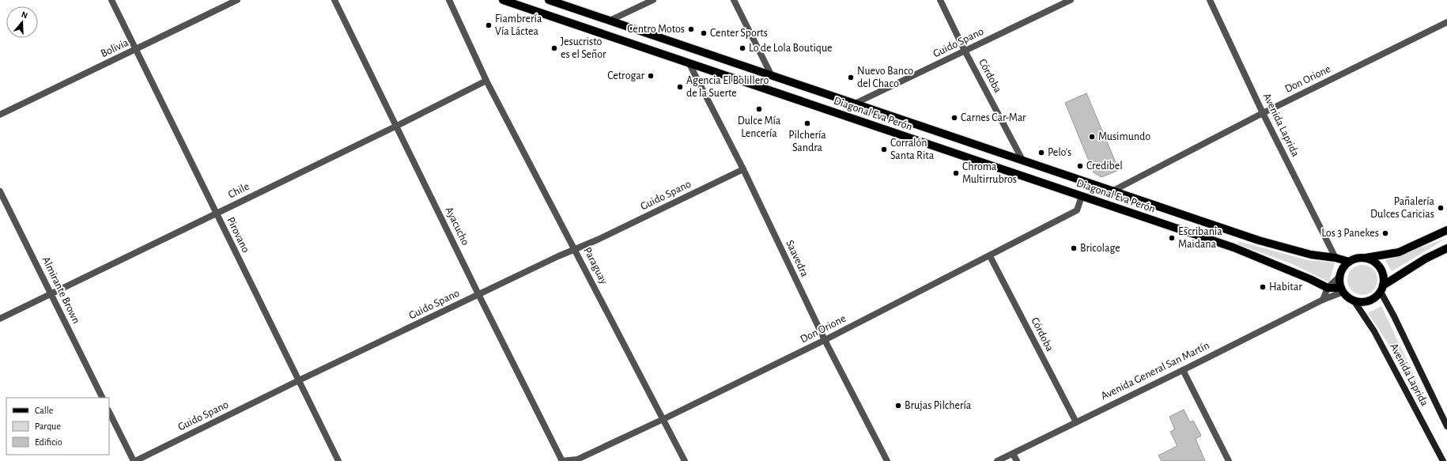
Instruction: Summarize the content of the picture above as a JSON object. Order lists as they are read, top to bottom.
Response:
{
  "streets": {
    "main road": ["Diagonal Eva Perón", "Avenida Laprida"],
    "street": [
      "Guido Spano",
      "Bolivia",
      "Córdoba",
      "Don Orione",
      "Chile",
      "Ayacucho",
      "Pirovano",
      "Saavedra",
      "Paraguay",
      "Almirante Brown",
      "Avenida General San Martín"
    ]
  },
  "crossings": [
    ["Guido Spano", "Córdoba"],
    ["Guido Spano", "Diagonal Eva Perón"],
    ["Guido Spano", "Ayacucho"],
    ["Guido Spano", "Pirovano"],
    ["Guido Spano", "Saavedra"],
    ["Guido Spano", "Paraguay"],
    ["Bolivia", "Pirovano"],
    ["Córdoba", "Don Orione"],
    ["Córdoba", "Diagonal Eva Perón"],
    ["Córdoba", "Avenida General San Martín"],
    ["Don Orione", "Diagonal Eva Perón"],
    ["Don Orione", "Avenida Laprida"],
    ["Don Orione", "Ayacucho"],
    ["Don Orione", "Saavedra"],
    ["Don Orione", "Paraguay"],
    ["Diagonal Eva Perón", "Avenida Laprida"],
    ["Diagonal Eva Perón", "Saavedra"],
    ["Diagonal Eva Perón", "Avenida General San Martín"],
    ["Avenida Laprida", "Avenida General San Martín"],
    ["Chile", "Ayacucho"],
    ["Chile", "Pirovano"],
    ["Chile", "Paraguay"],
    ["Chile", "Almirante Brown"]
  ],
  "places": [
    "Fiambrería Vía Láctea",
    "Centro Motos",
    "Center Sports",
    "Jesucristo es el Señor",
    "Lo de Lola Boutique",
    "Cetrogar",
    "Nuevo Banco del Chaco",
    "Agencia El Bolillero de la Suerte",
    "Dulce Mía Lencería",
    "Carnes Car-Mar",
    "Pilchería Sandra",
    "Musimundo",
    "Corralón Santa Rita",
    "Pelo's",
    "Credibel",
    "Chroma Multirrubros",
    "Pañalería Dulces Caricias",
    "Los 3 Panekes",
    "Escribania Maidana",
    "Bricolage",
    "Habitar",
    "Brujas Pilchería"
  ],
  "legend": ["Calle", "Parque", "Edificio"],
  "north": "top"
}
